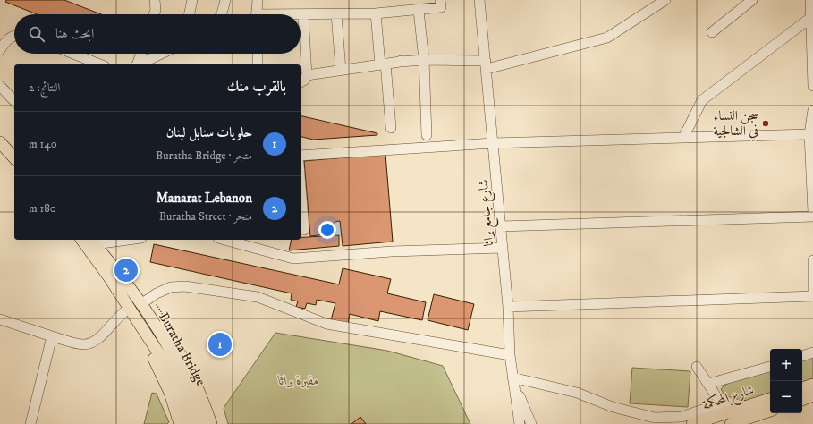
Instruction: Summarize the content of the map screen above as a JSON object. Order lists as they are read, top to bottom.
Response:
{
  "streets": {
    "main road": ["Buratha Bridge", "شارع المحكمة"],
    "street": ["شارع جامع براثا"]
  },
  "parks": ["مقبرة براثا"],
  "places": ["سجن النساء في الشالجية"],
  "page": {
    "search": "ابحث هنا",
    "heading": ["بالقرب منك", "النتائج: 2"],
    "list": [
      {
        "mark": "1",
        "name": "حلويات سنابل لبنان",
        "note": "متجر · Buratha Bridge",
        "value": "140 m"
      },
      {
        "mark": "2",
        "name": "Manarat Lebanon",
        "note": "متجر · Buratha Street",
        "value": "180 m"
      }
    ],
    "pins": ["2", "1"],
    "map_buttons": ["+", "−"]
  }
}
